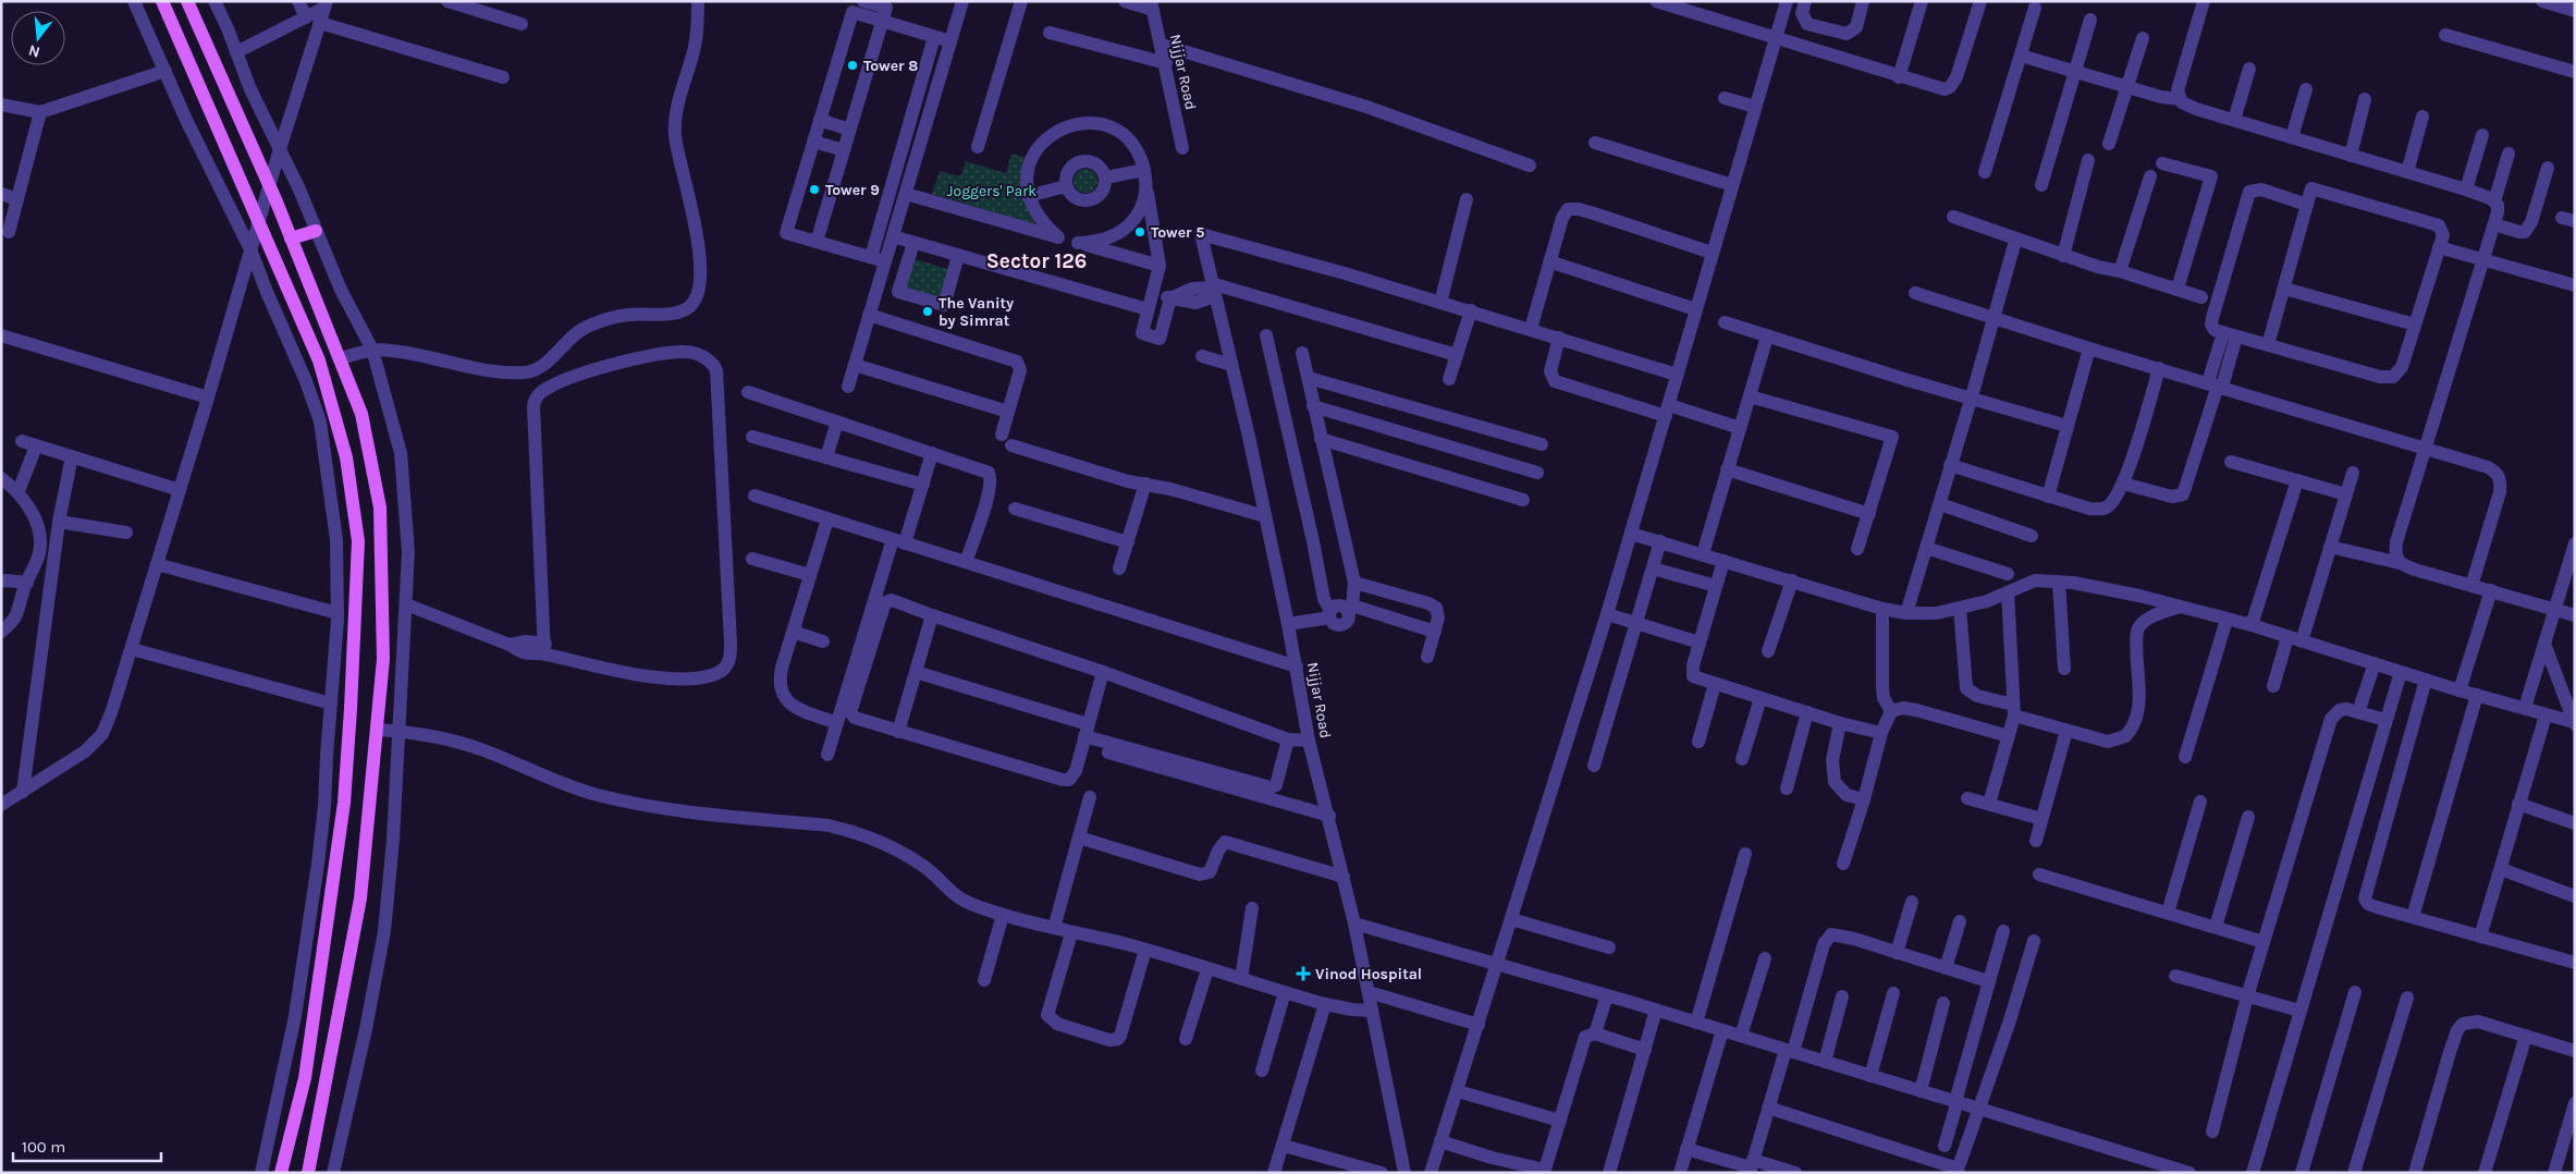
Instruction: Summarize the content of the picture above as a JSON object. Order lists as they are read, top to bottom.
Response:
{
  "streets": {
    "street": ["Nijjar Road"]
  },
  "districts": ["Sector 126"],
  "parks": ["Joggers' Park"],
  "places": {
    "other": [
      "Tower 8",
      "Tower 9",
      "Tower 5",
      "The Vanity by Simrat"
    ],
    "health": ["Vinod Hospital"]
  },
  "scale_bar": "100 m",
  "north": "bottom"
}
